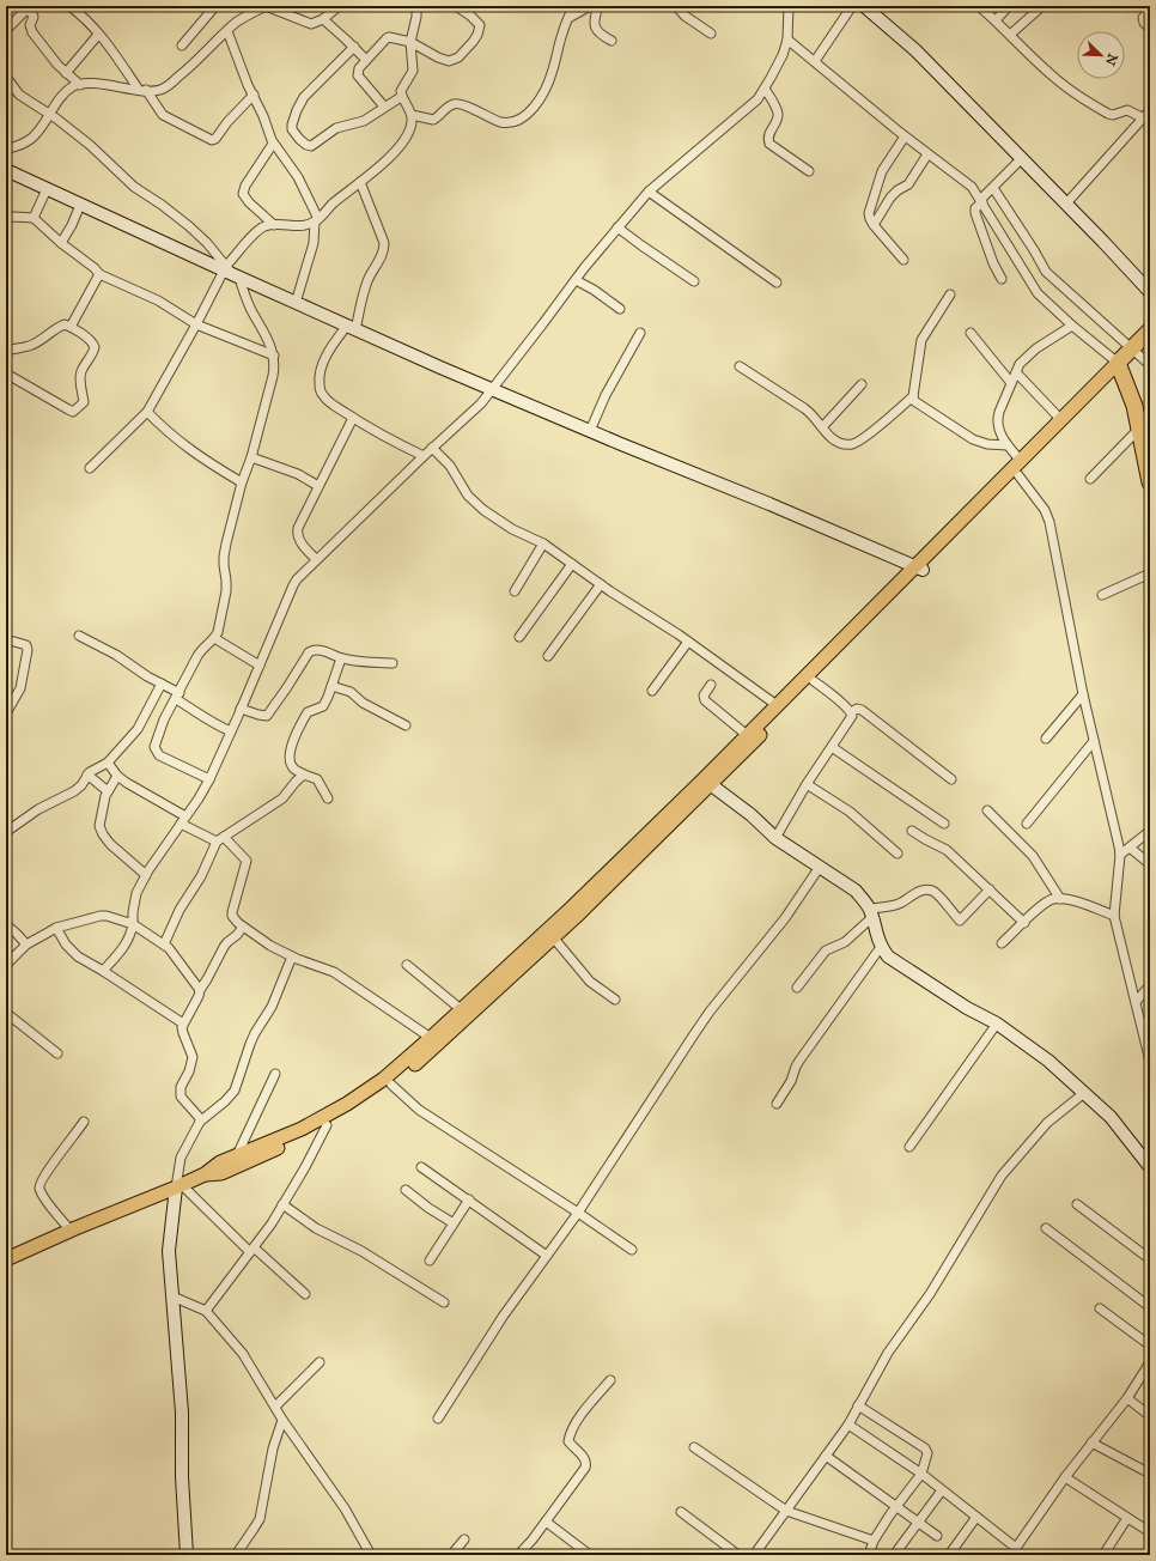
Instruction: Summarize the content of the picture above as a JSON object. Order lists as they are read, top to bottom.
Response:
{
  "north": "bottom right"
}
